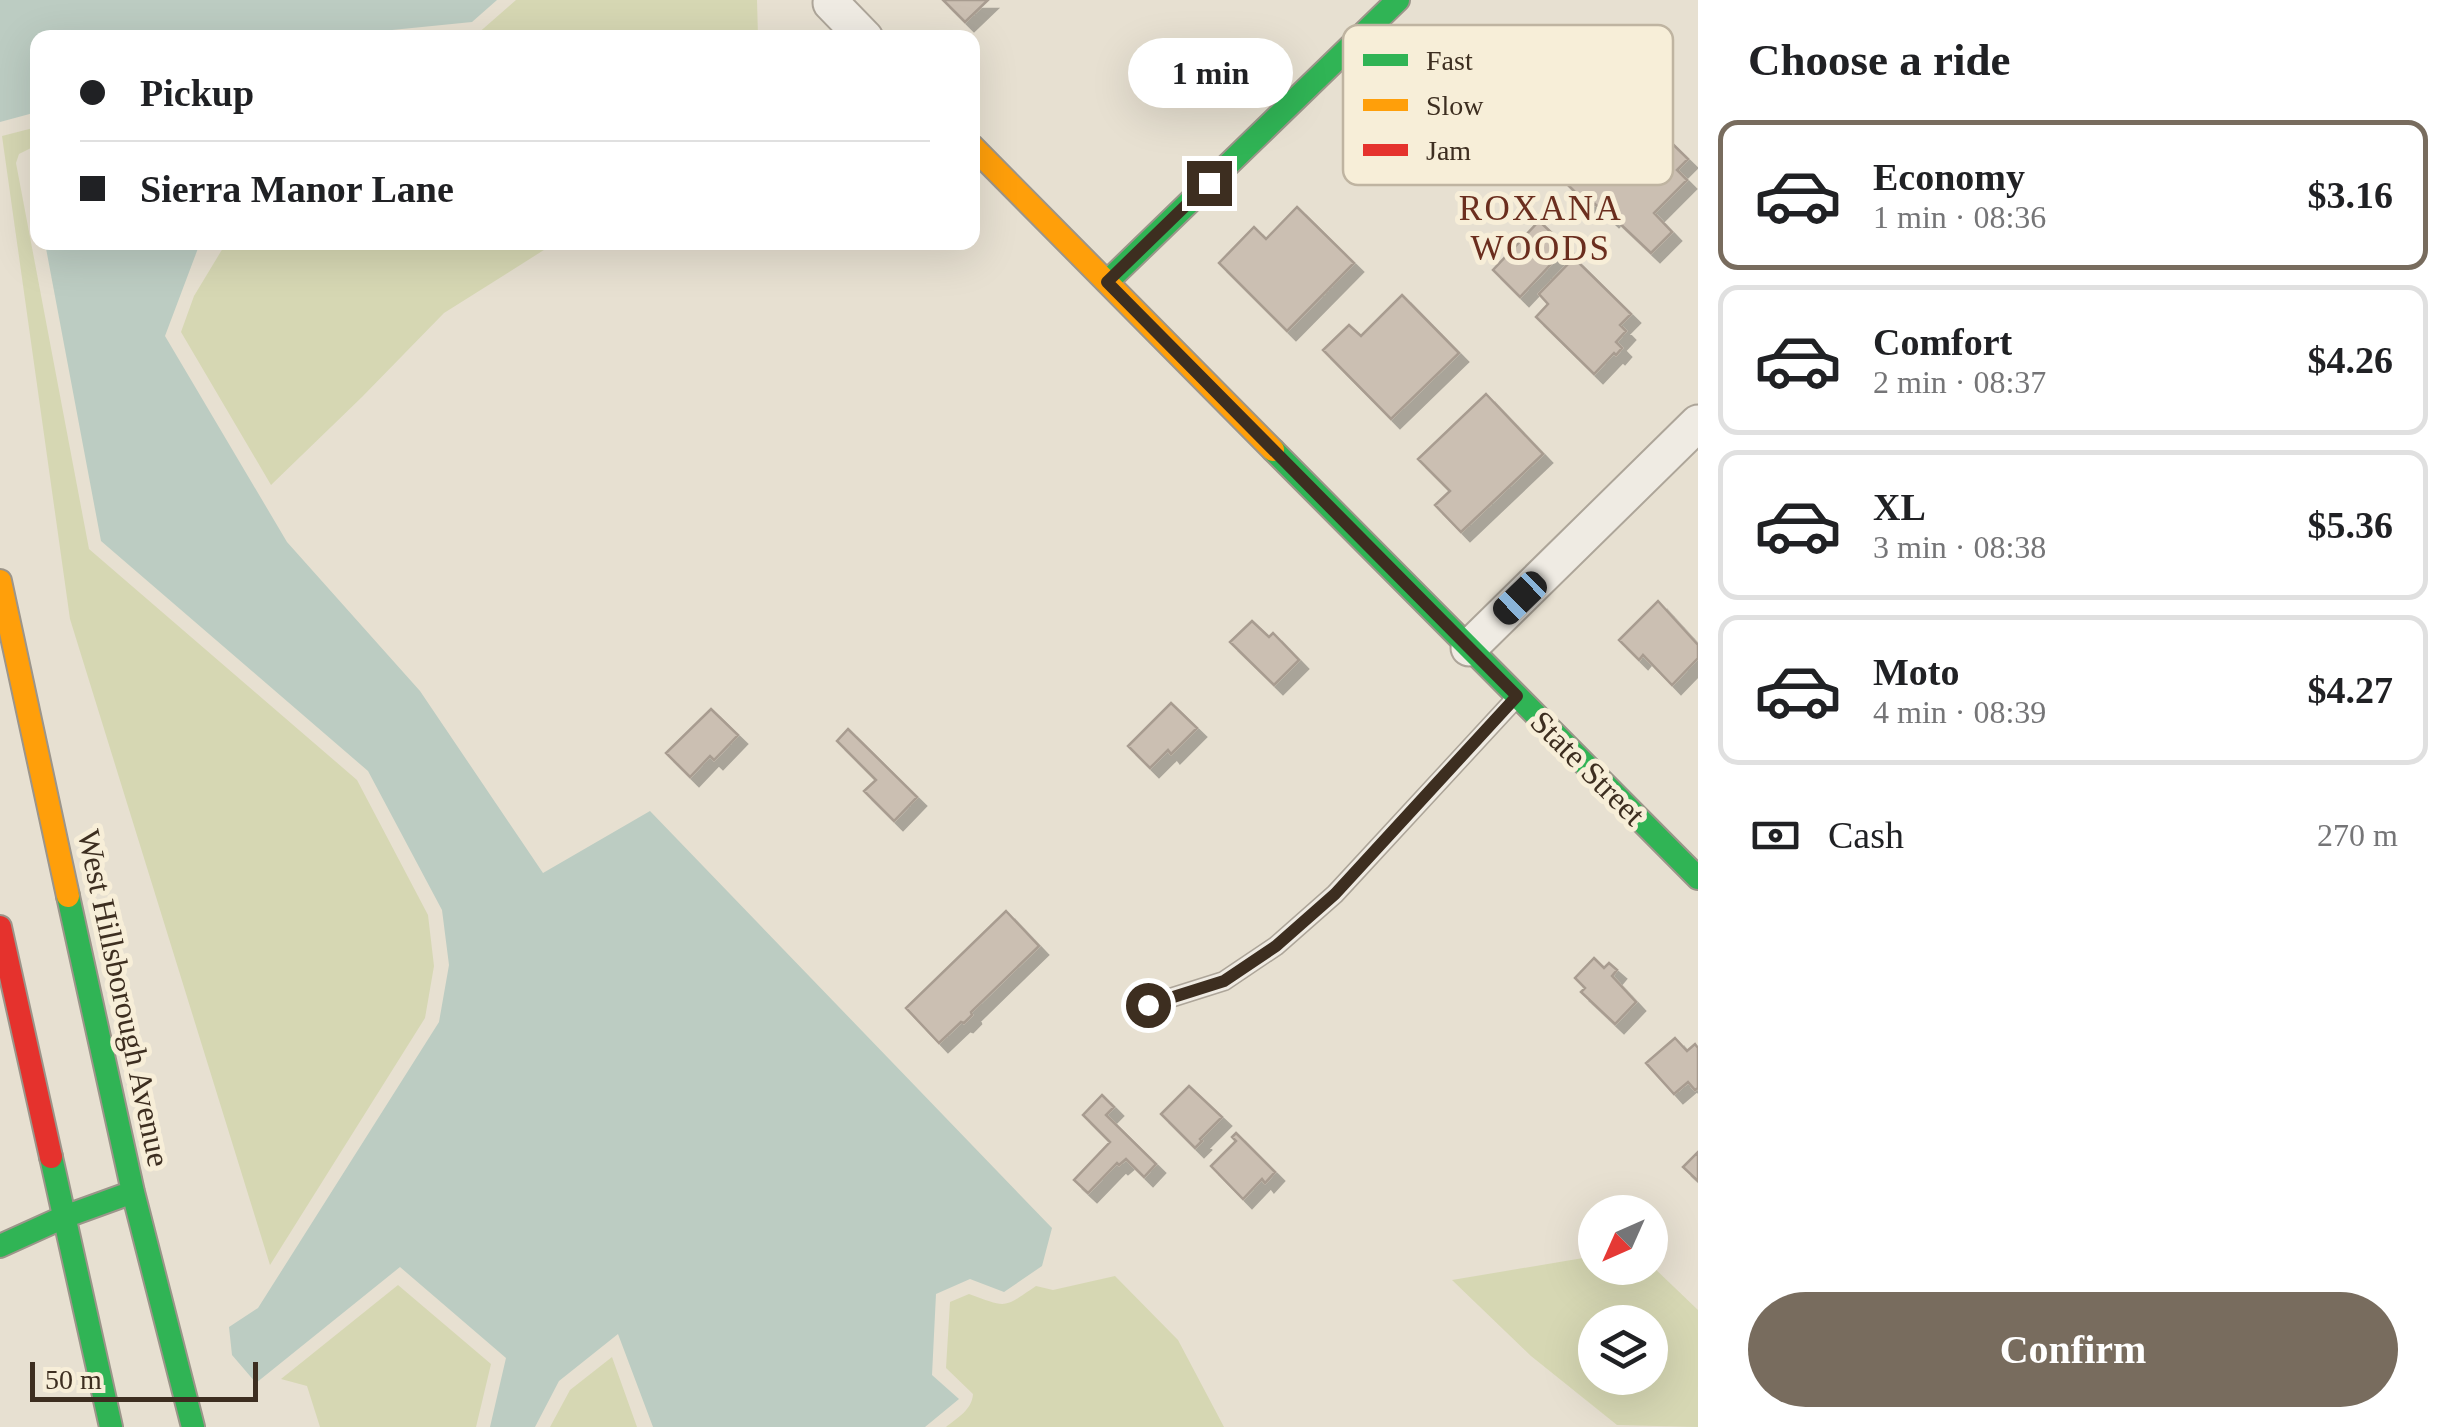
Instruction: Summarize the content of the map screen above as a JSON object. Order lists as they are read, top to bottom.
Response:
{
  "streets": {
    "street": ["State Street", "West Hillsborough Avenue"]
  },
  "districts": ["ROXANA WOODS"],
  "legend": ["Fast", "Slow", "Jam"],
  "scale_bar": "50 m",
  "north": "bottom left",
  "page": {
    "heading": "Choose a ride",
    "banner": ["Pickup", "Sierra Manor Lane"],
    "bubble": "1 min",
    "list": [
      {
        "name": "Economy",
        "note": "1 min · 08:36",
        "value": "$3.16"
      },
      {
        "name": "Comfort",
        "note": "2 min · 08:37",
        "value": "$4.26"
      },
      {
        "name": "XL",
        "note": "3 min · 08:38",
        "value": "$5.36"
      },
      {
        "name": "Moto",
        "note": "4 min · 08:39",
        "value": "$4.27"
      }
    ],
    "pay": ["Cash", "270 m"],
    "buttons": "Confirm",
    "scale": "50 m"
  }
}
